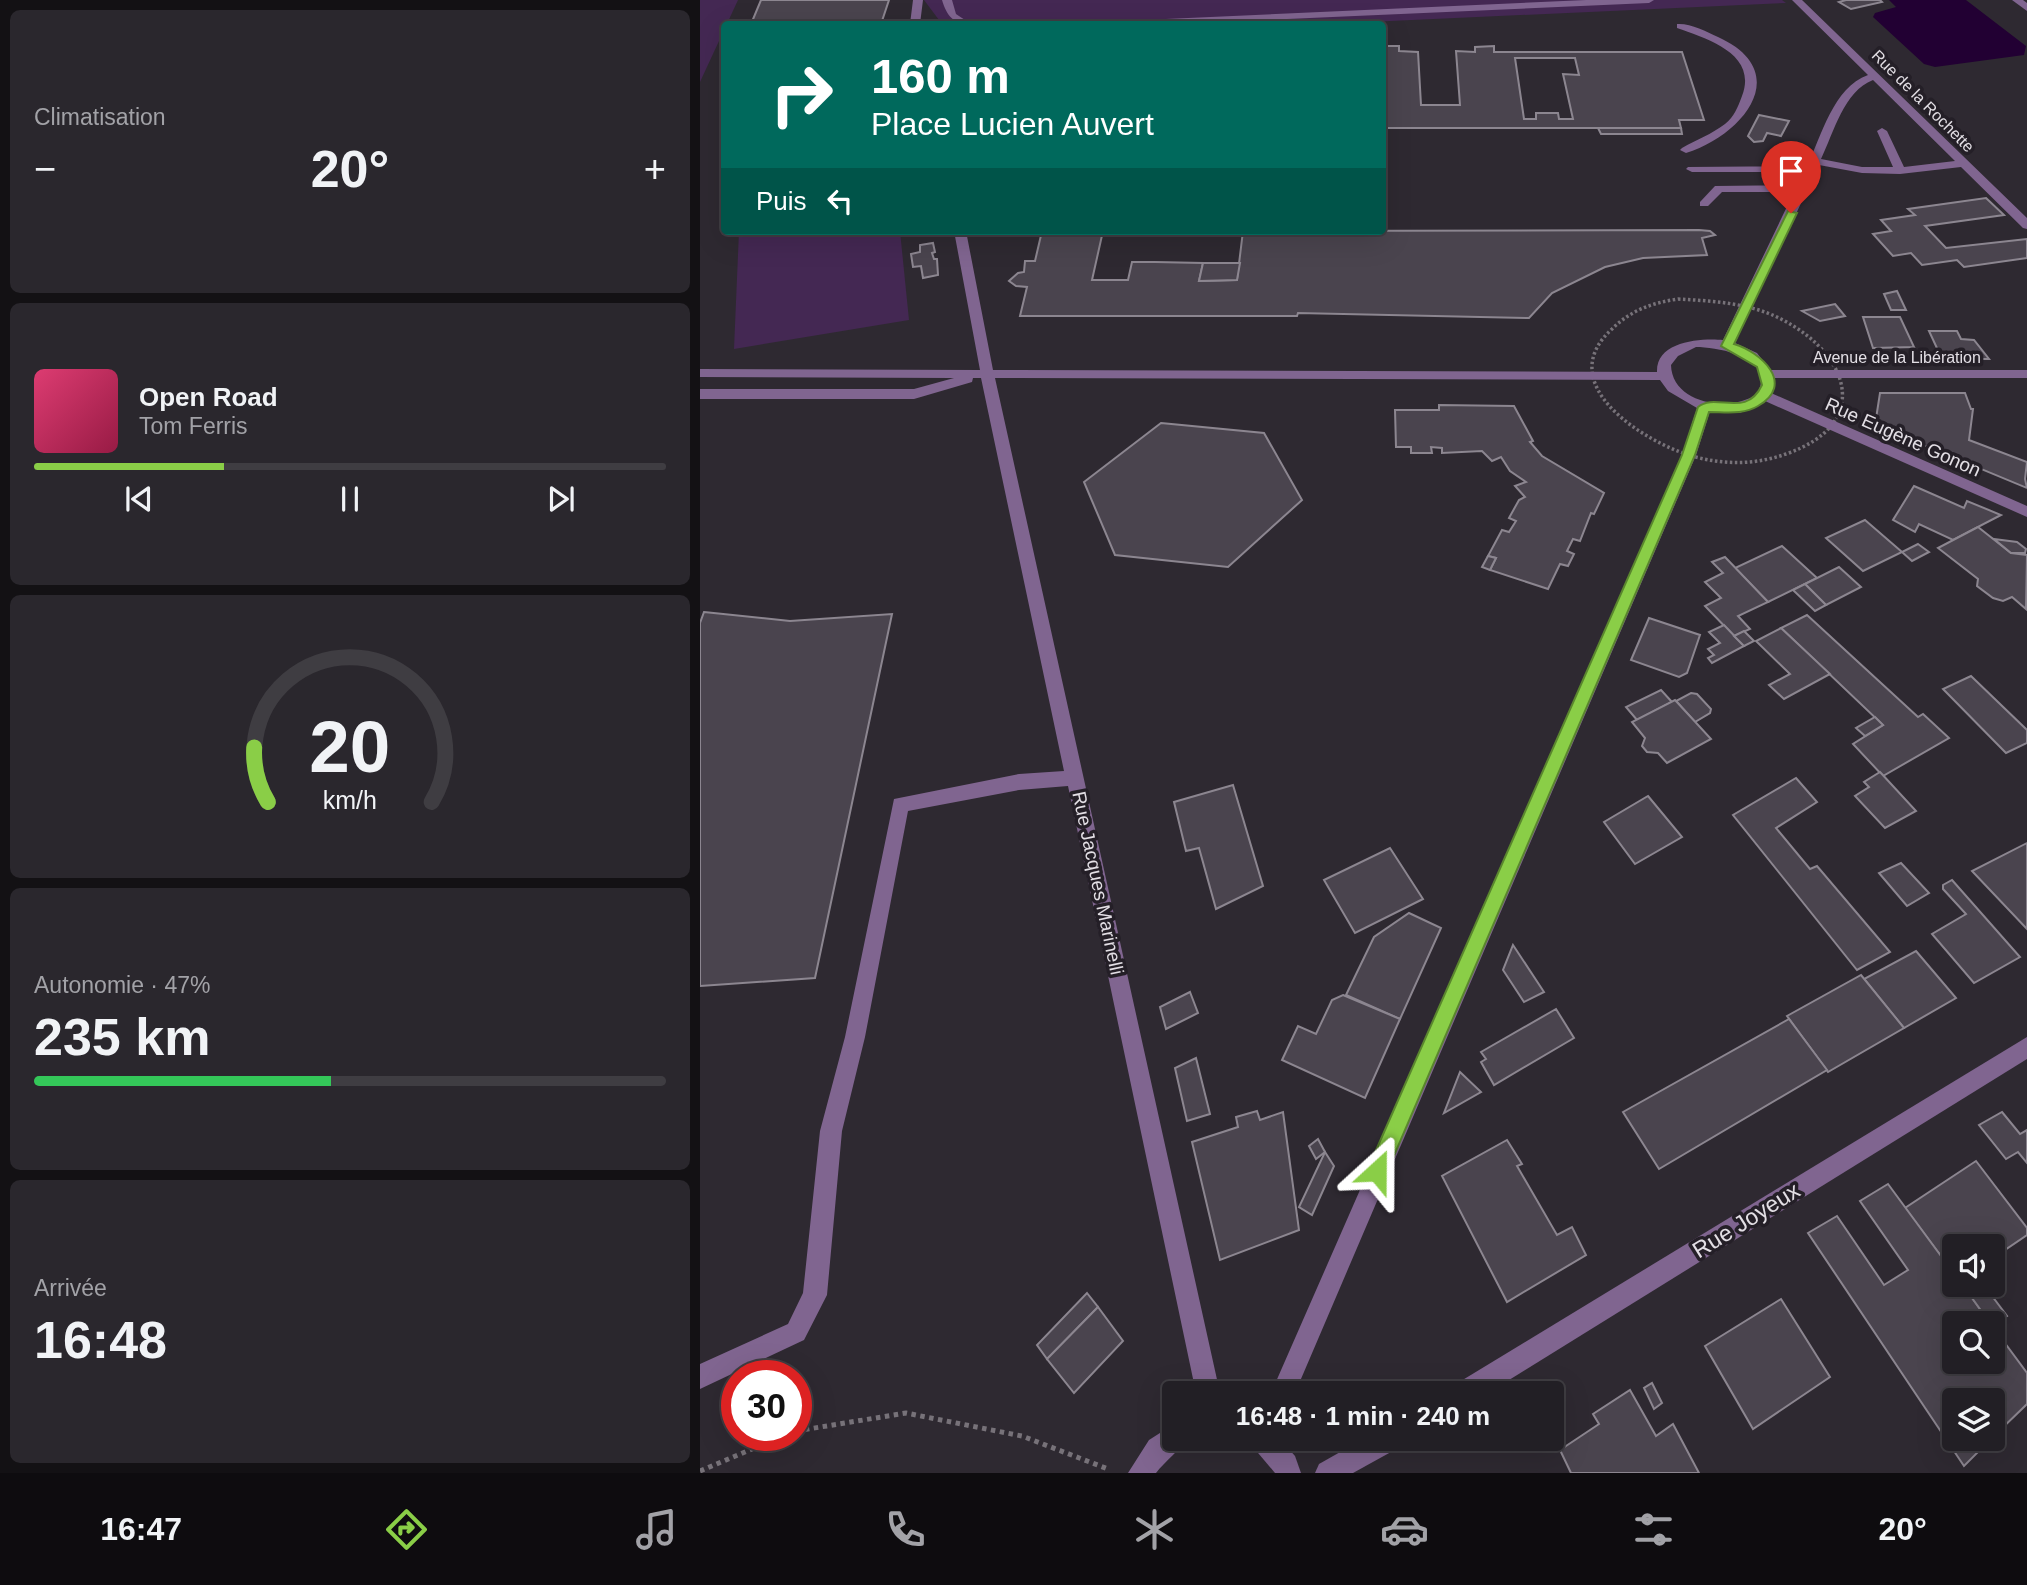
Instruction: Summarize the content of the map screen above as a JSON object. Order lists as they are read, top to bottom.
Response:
{
  "streets": {
    "street": [
      "Rue de la Rochette",
      "Avenue de la Libération",
      "Rue Eugène Gonon",
      "Rue Jacques Marinelli",
      "Rue Joyeux"
    ]
  },
  "crossings": [
    ["Avenue de la Libération", "Rue Eugène Gonon"]
  ],
  "page": {
    "tile": [
      "Climatisation",
      ["Autonomie · 47%", "235 km"],
      ["Arrivée", "16:48"]
    ],
    "turn": ["160 m", "Place Lucien Auvert"],
    "heat": ["−", "20°", "+"],
    "then": "Puis",
    "song": ["Open Road", "Tom Ferris"],
    "limit": "30",
    "trip": "16:48 · 1 min · 240 m",
    "tabs": ["16:47", "20°"],
    "gauge": ["20", "km/h"]
  }
}
